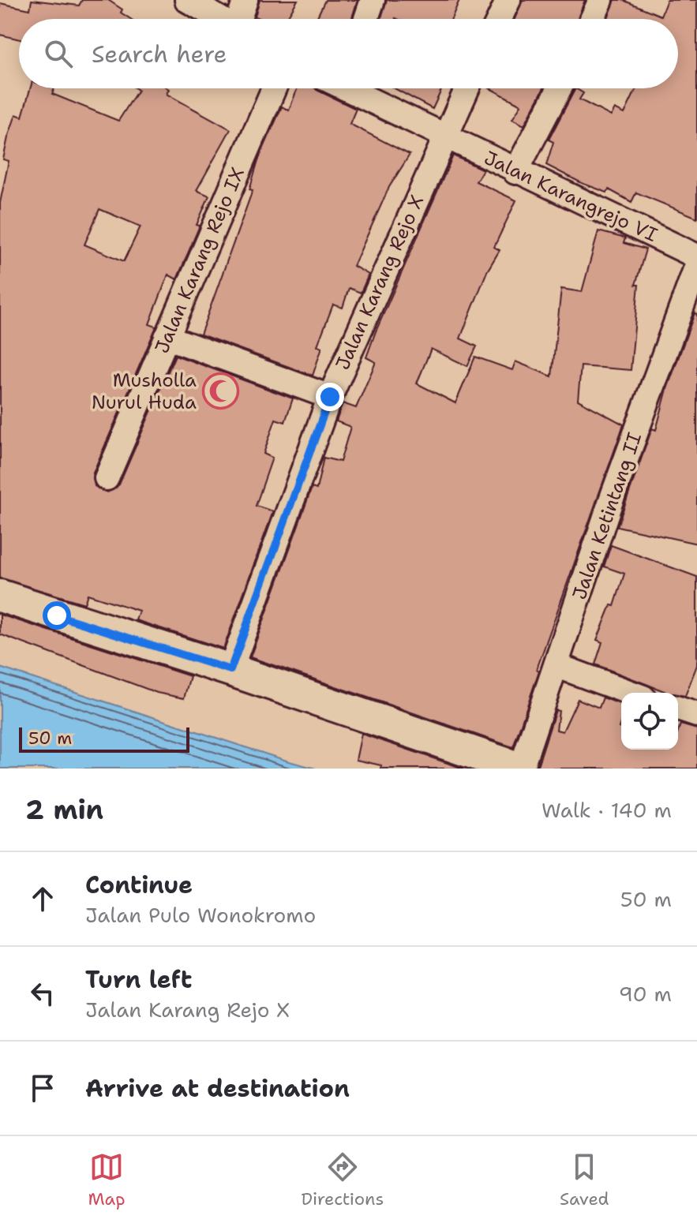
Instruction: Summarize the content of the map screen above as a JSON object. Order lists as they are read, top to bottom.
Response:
{
  "streets": {
    "street": [
      "Jalan Karangrejo VI",
      "Jalan Karang Rejo IX",
      "Jalan Karang Rejo X",
      "Jalan Ketintang II"
    ]
  },
  "crossings": [
    ["Jalan Karangrejo VI", "Jalan Karang Rejo X"]
  ],
  "places": {
    "mosque": ["Musholla Nurul Huda"]
  },
  "scale_bar": "50 m",
  "page": {
    "search": "Search here",
    "scale": "50 m",
    "heading": ["2 min", "Walk · 140 m"],
    "list": [
      ["Continue", "Jalan Pulo Wonokromo", "50 m"],
      ["Turn left", "Jalan Karang Rejo X", "90 m"],
      "Arrive at destination"
    ],
    "nav": ["Map", "Directions", "Saved"]
  }
}
